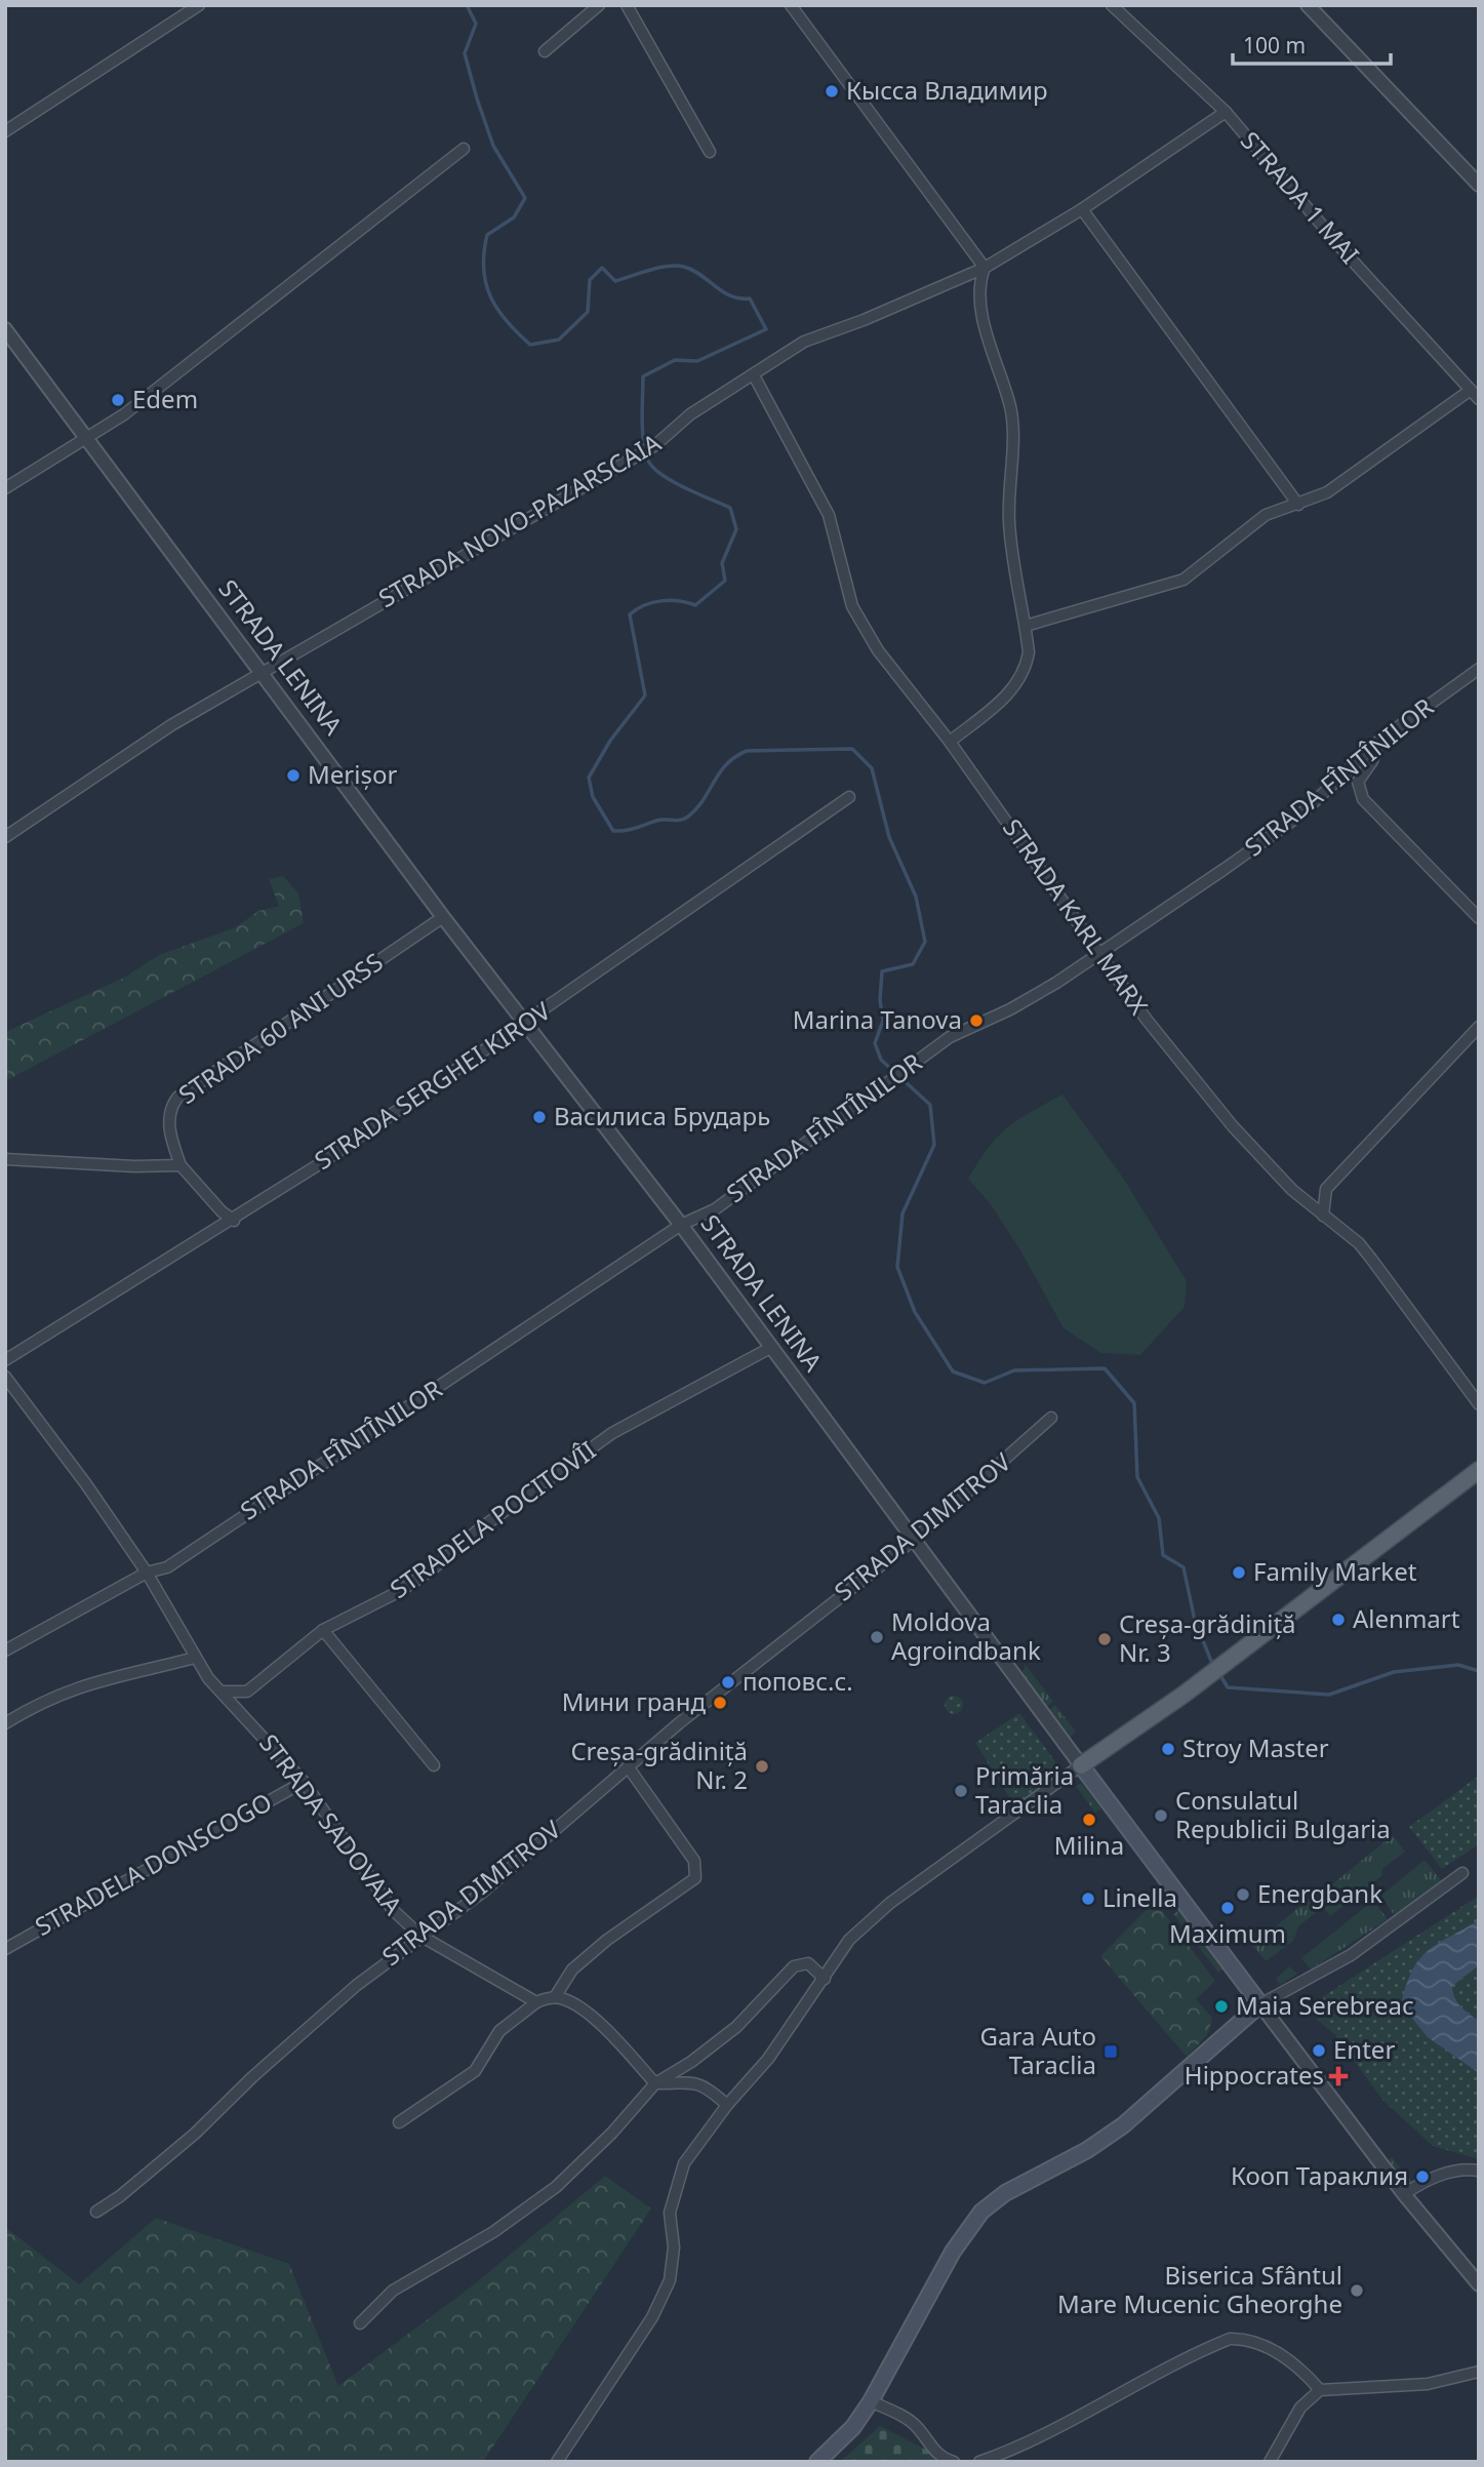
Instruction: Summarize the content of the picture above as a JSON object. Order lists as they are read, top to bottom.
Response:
{
  "streets": {
    "main road": ["STRADA LENINA"],
    "street": [
      "STRADA 1 MAI",
      "STRADA NOVO-PAZARSCAIA",
      "STRADA FÎNTÎNILOR",
      "STRADA KARL MARX",
      "STRADA 60 ANI URSS",
      "STRADA SERGHEI KIROV",
      "STRADELA POCITOVÎI",
      "STRADA DIMITROV",
      "STRADA SADOVAIA",
      "STRADELA DONSCOGO"
    ]
  },
  "crossings": [
    ["STRADA 1 MAI", "STRADA NOVO-PAZARSCAIA"],
    ["STRADA NOVO-PAZARSCAIA", "STRADA LENINA"],
    ["STRADA NOVO-PAZARSCAIA", "STRADA KARL MARX"],
    ["STRADA LENINA", "STRADA FÎNTÎNILOR"],
    ["STRADA LENINA", "STRADA 60 ANI URSS"],
    ["STRADA LENINA", "STRADA SERGHEI KIROV"],
    ["STRADA LENINA", "STRADELA POCITOVÎI"],
    ["STRADA LENINA", "STRADA DIMITROV"],
    ["STRADA FÎNTÎNILOR", "STRADA KARL MARX"],
    ["STRADA FÎNTÎNILOR", "STRADA SADOVAIA"],
    ["STRADELA POCITOVÎI", "STRADA SADOVAIA"],
    ["STRADA DIMITROV", "STRADA SADOVAIA"],
    ["STRADA SADOVAIA", "STRADELA DONSCOGO"]
  ],
  "places": {
    "other": [
      "Кысса Владимир",
      "Edem",
      "Merișor",
      "Marina Tanova",
      "Василиса Брударь",
      "Family Market",
      "Alenmart",
      "Moldova Agroindbank",
      "Creșa-grădiniță Nr. 3",
      "поповс.с.",
      "Мини гранд",
      "Stroy Master",
      "Creșa-grădiniță Nr. 2",
      "Primăria Taraclia",
      "Consulatul Republicii Bulgaria",
      "Milina",
      "Energbank",
      "Linella",
      "Maximum",
      "Maia Serebreac",
      "Enter",
      "Кооп Тараклия",
      "Biserica Sfântul Mare Mucenic Gheorghe"
    ],
    "transit": ["Gara Auto Taraclia"],
    "health": ["Hippocrates"]
  },
  "scale_bar": "100 m"
}
